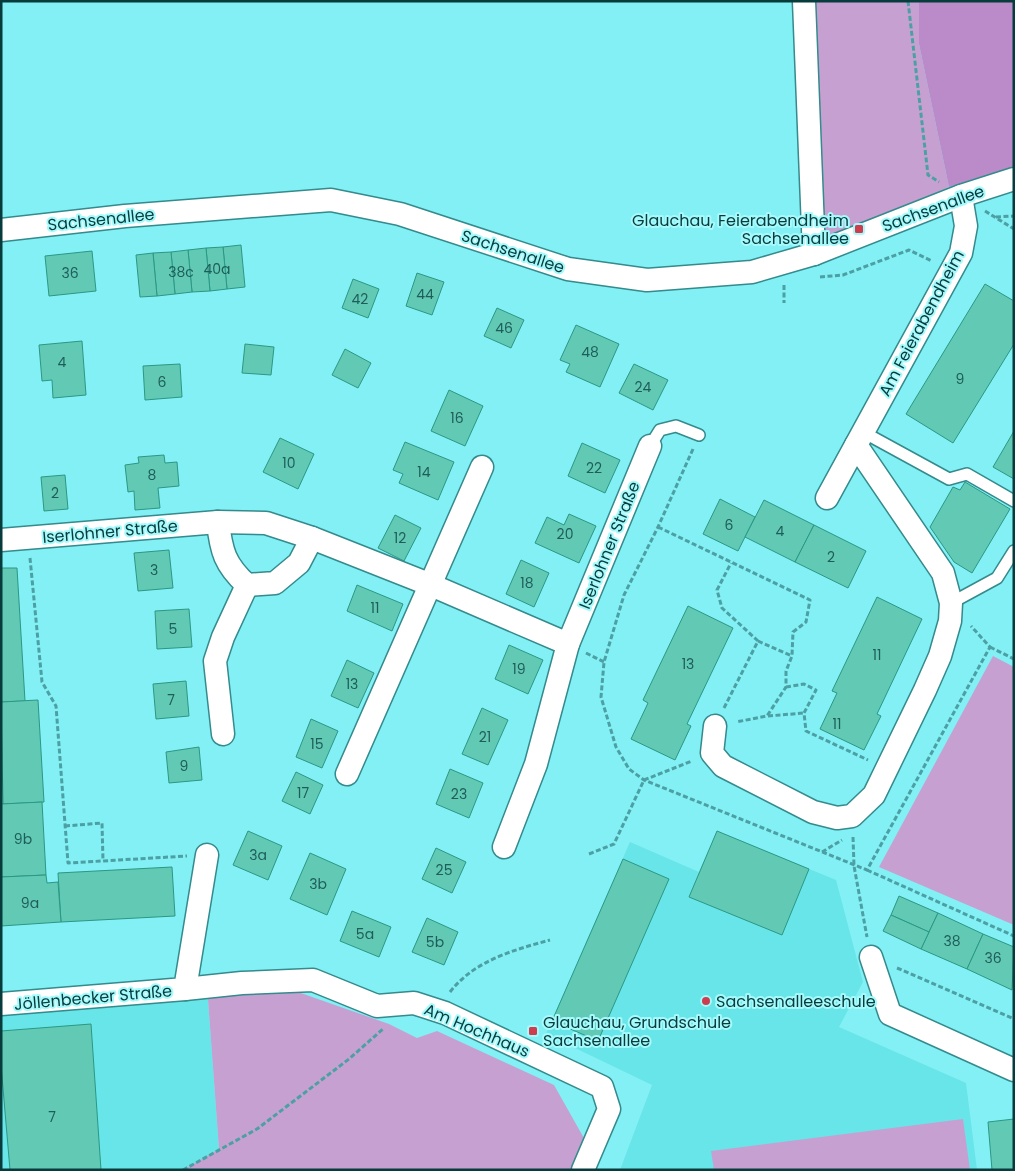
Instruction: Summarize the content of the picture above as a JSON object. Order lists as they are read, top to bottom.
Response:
{
  "streets": {
    "street": [
      "Sachsenallee",
      "Am Feierabendheim",
      "Iserlohner Straße",
      "Jöllenbecker Straße",
      "Am Hochhaus"
    ]
  },
  "crossings": [
    ["Sachsenallee", "Am Feierabendheim"],
    ["Jöllenbecker Straße", "Am Hochhaus"]
  ],
  "places": {
    "transit": ["Glauchau, Feierabendheim Sachsenallee", "Glauchau, Grundschule Sachsenallee"],
    "other": ["Sachsenalleeschule"]
  },
  "house_numbers": [
    "40a",
    "38c",
    "36",
    "44",
    "42",
    "46",
    "48",
    "4",
    "9",
    "6",
    "24",
    "16",
    "10",
    "22",
    "14",
    "8",
    "2",
    "6",
    "4",
    "20",
    "12",
    "2",
    "3",
    "18",
    "11",
    "5",
    "11",
    "13",
    "19",
    "13",
    "7",
    "11",
    "21",
    "15",
    "9",
    "17",
    "23",
    "9b",
    "3a",
    "25",
    "3b",
    "9a",
    "5a",
    "38",
    "5b",
    "36",
    "7"
  ]
}
